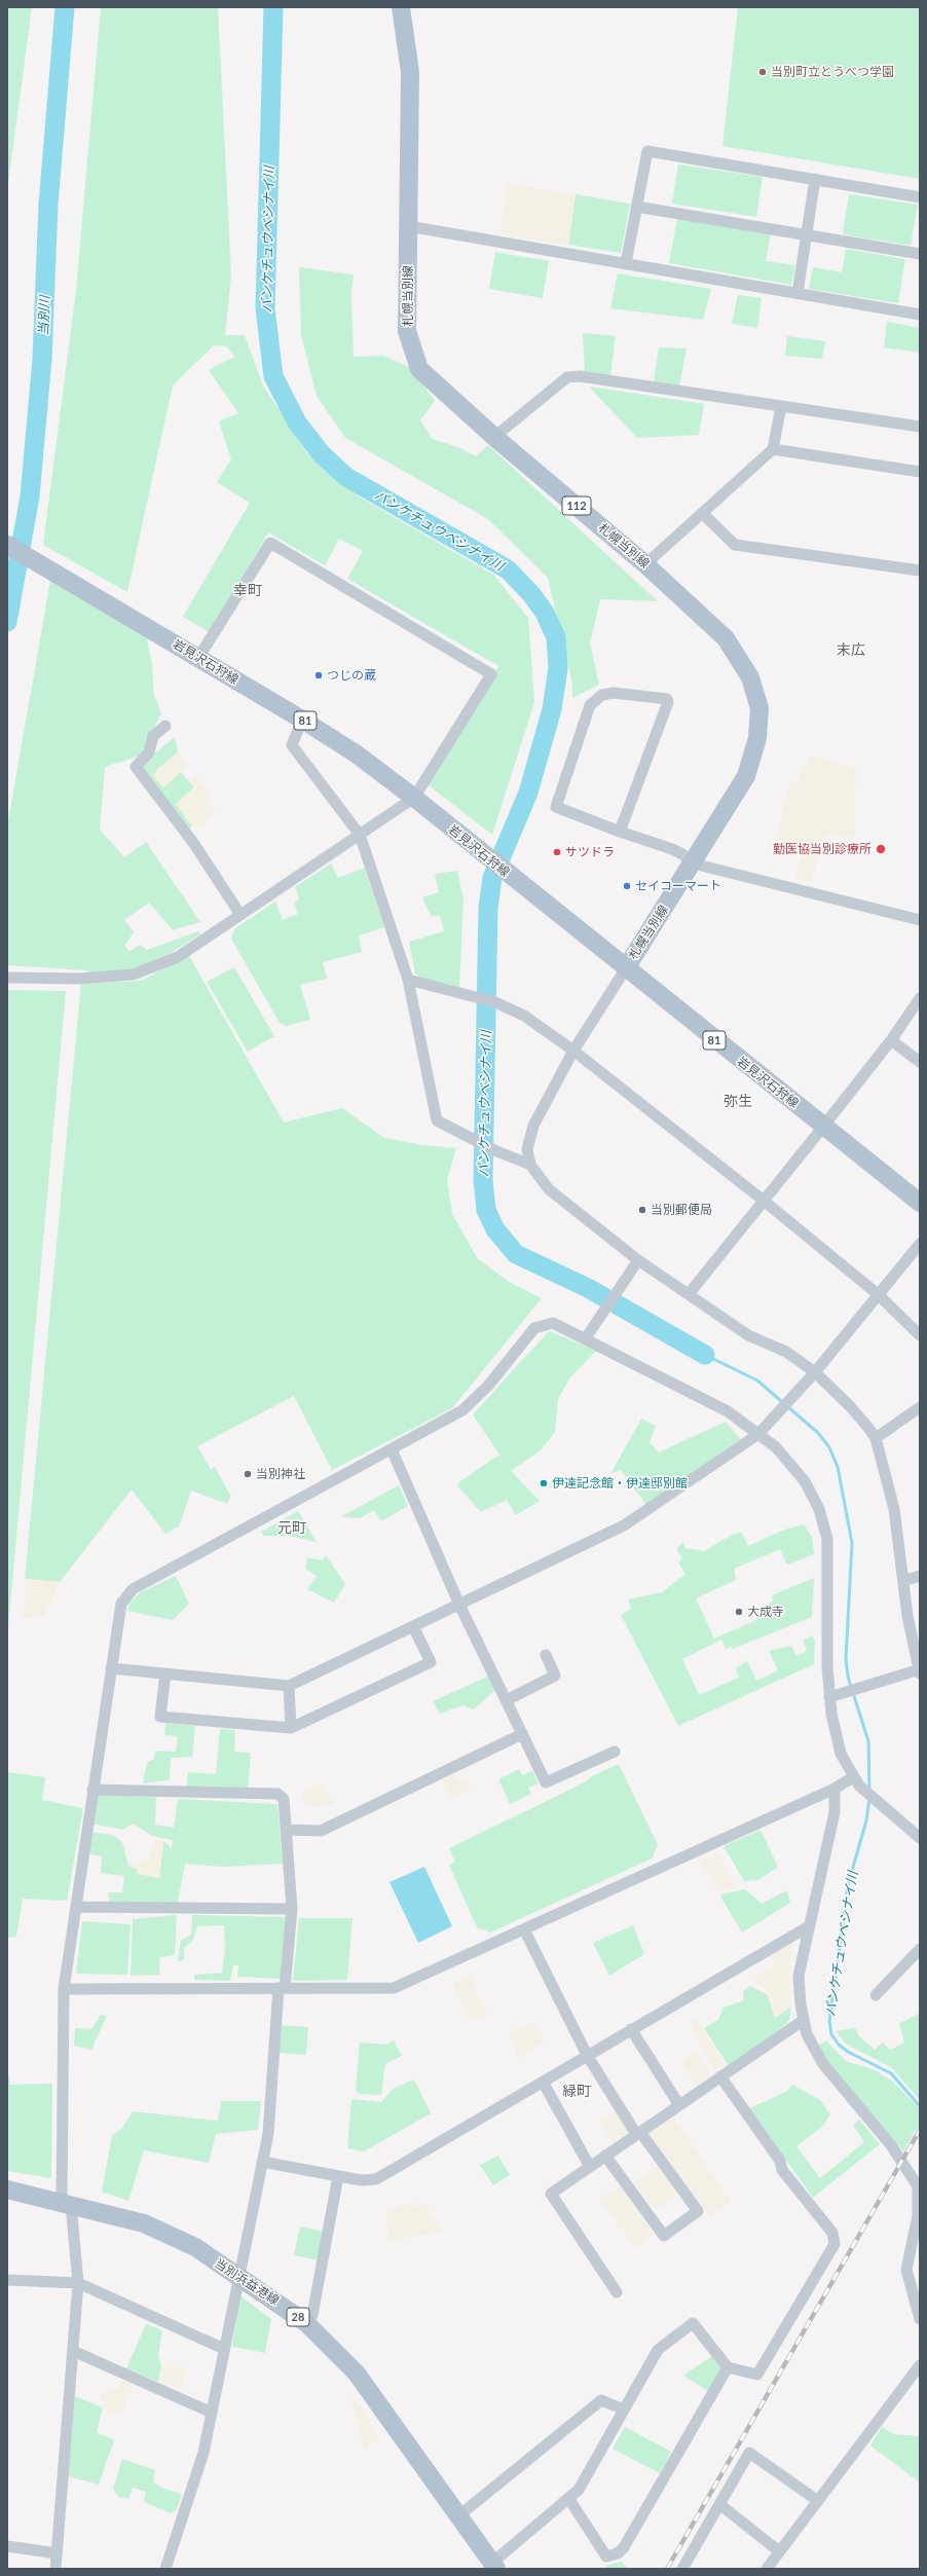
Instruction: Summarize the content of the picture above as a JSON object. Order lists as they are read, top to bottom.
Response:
{
  "streets": {
    "main road": [
      "札幌当別線",
      "112",
      "岩見沢石狩線",
      "81",
      "当別浜益港線",
      "28"
    ]
  },
  "crossings": [
    ["札幌当別線", "岩見沢石狩線"]
  ],
  "districts": [
    "幸町",
    "末広",
    "弥生",
    "元町",
    "緑町"
  ],
  "water": ["パンケチュウベシナイ川", "当別川"],
  "places": [
    "当別町立とうべつ学園",
    "つじの蔵",
    "勤医協当別診療所",
    "サツドラ",
    "セイコーマート",
    "当別郵便局",
    "当別神社",
    "伊達記念館・伊達邸別館",
    "大成寺"
  ]
}
